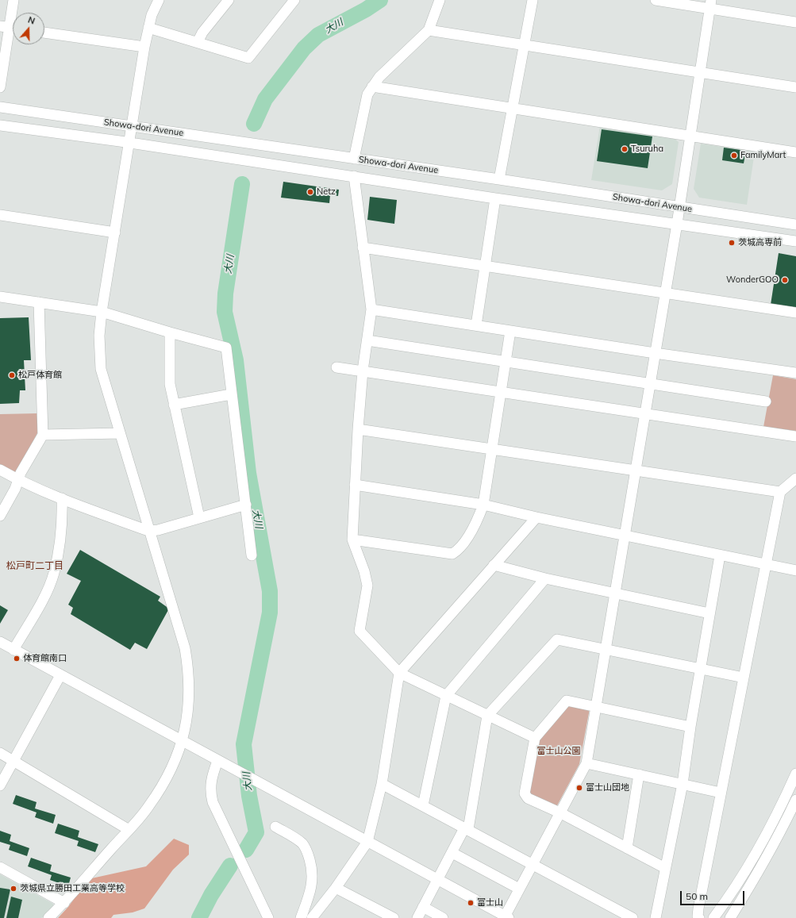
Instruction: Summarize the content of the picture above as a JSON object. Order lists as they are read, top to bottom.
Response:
{
  "streets": {
    "street": ["Showa-dori Avenue"]
  },
  "districts": ["松戸町二丁目"],
  "water": ["大川"],
  "parks": ["富士山公園"],
  "places": [
    "Tsuruha",
    "FamilyMart",
    "Netz",
    "茨城高専前",
    "WonderGOO",
    "松戸体育館",
    "体育館南口",
    "富士山団地",
    "茨城県立勝田工業高等学校",
    "富士山"
  ],
  "scale_bar": "50 m",
  "north": "top"
}
